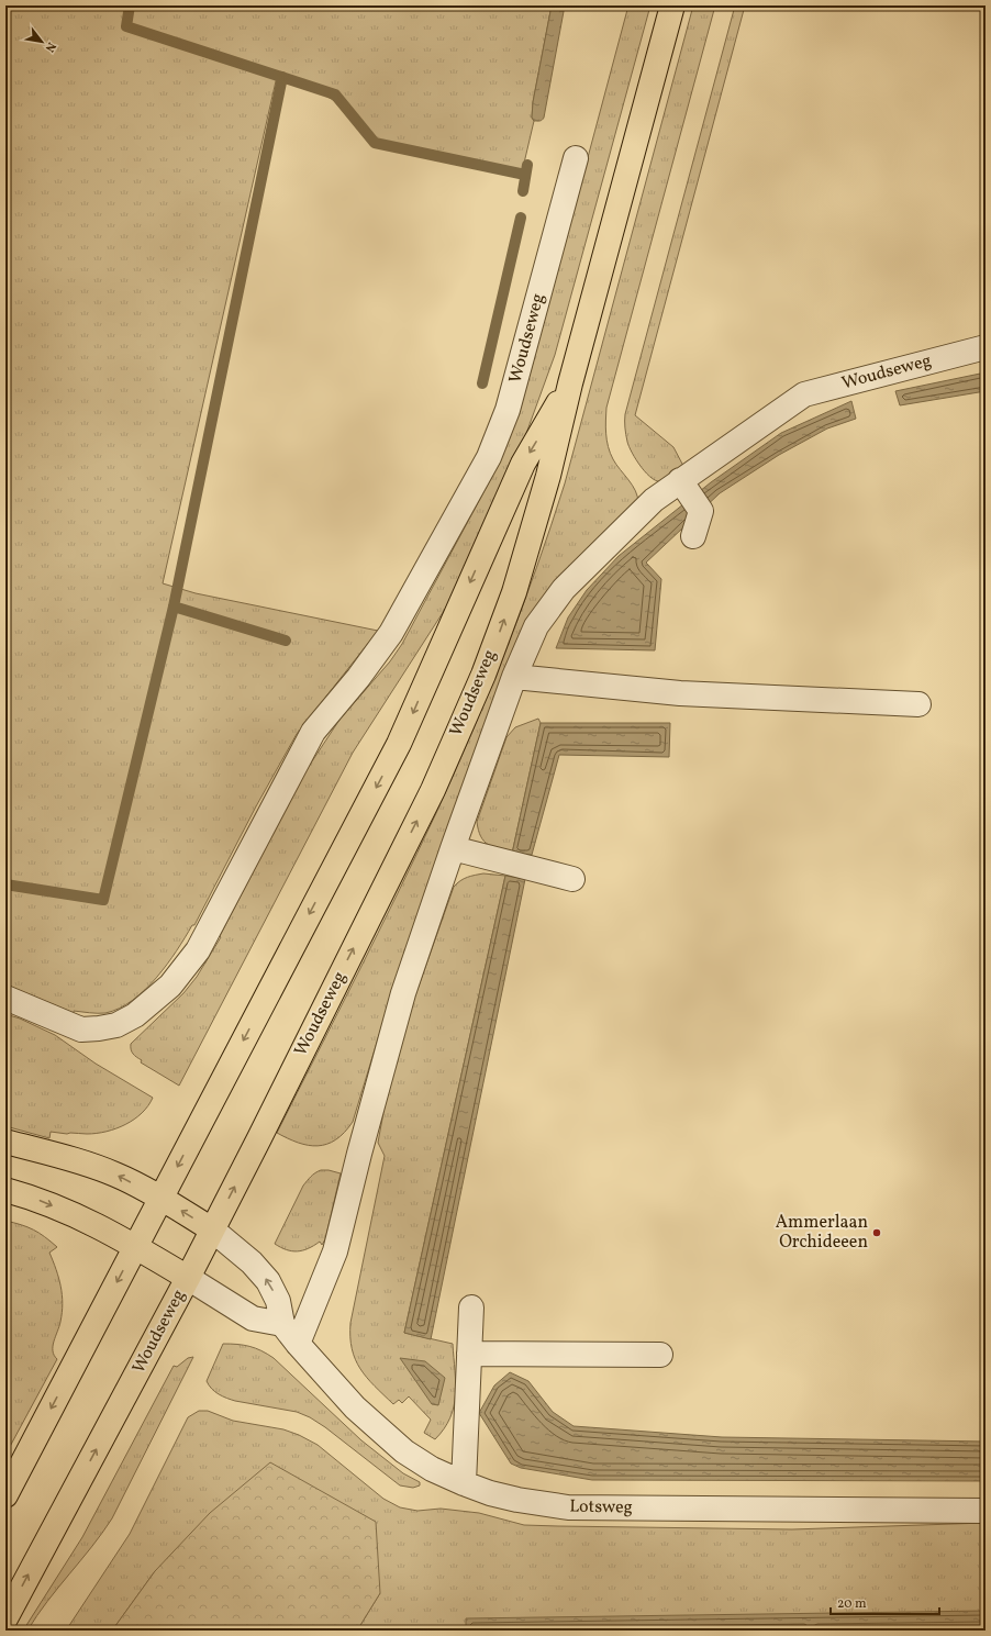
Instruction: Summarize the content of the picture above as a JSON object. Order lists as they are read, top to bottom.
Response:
{
  "streets": {
    "main road": ["Woudseweg"],
    "street": ["Lotsweg"]
  },
  "crossings": [
    ["Woudseweg", "Lotsweg"]
  ],
  "places": ["Ammerlaan Orchideeen"],
  "scale_bar": "20 m",
  "north": "bottom right"
}
